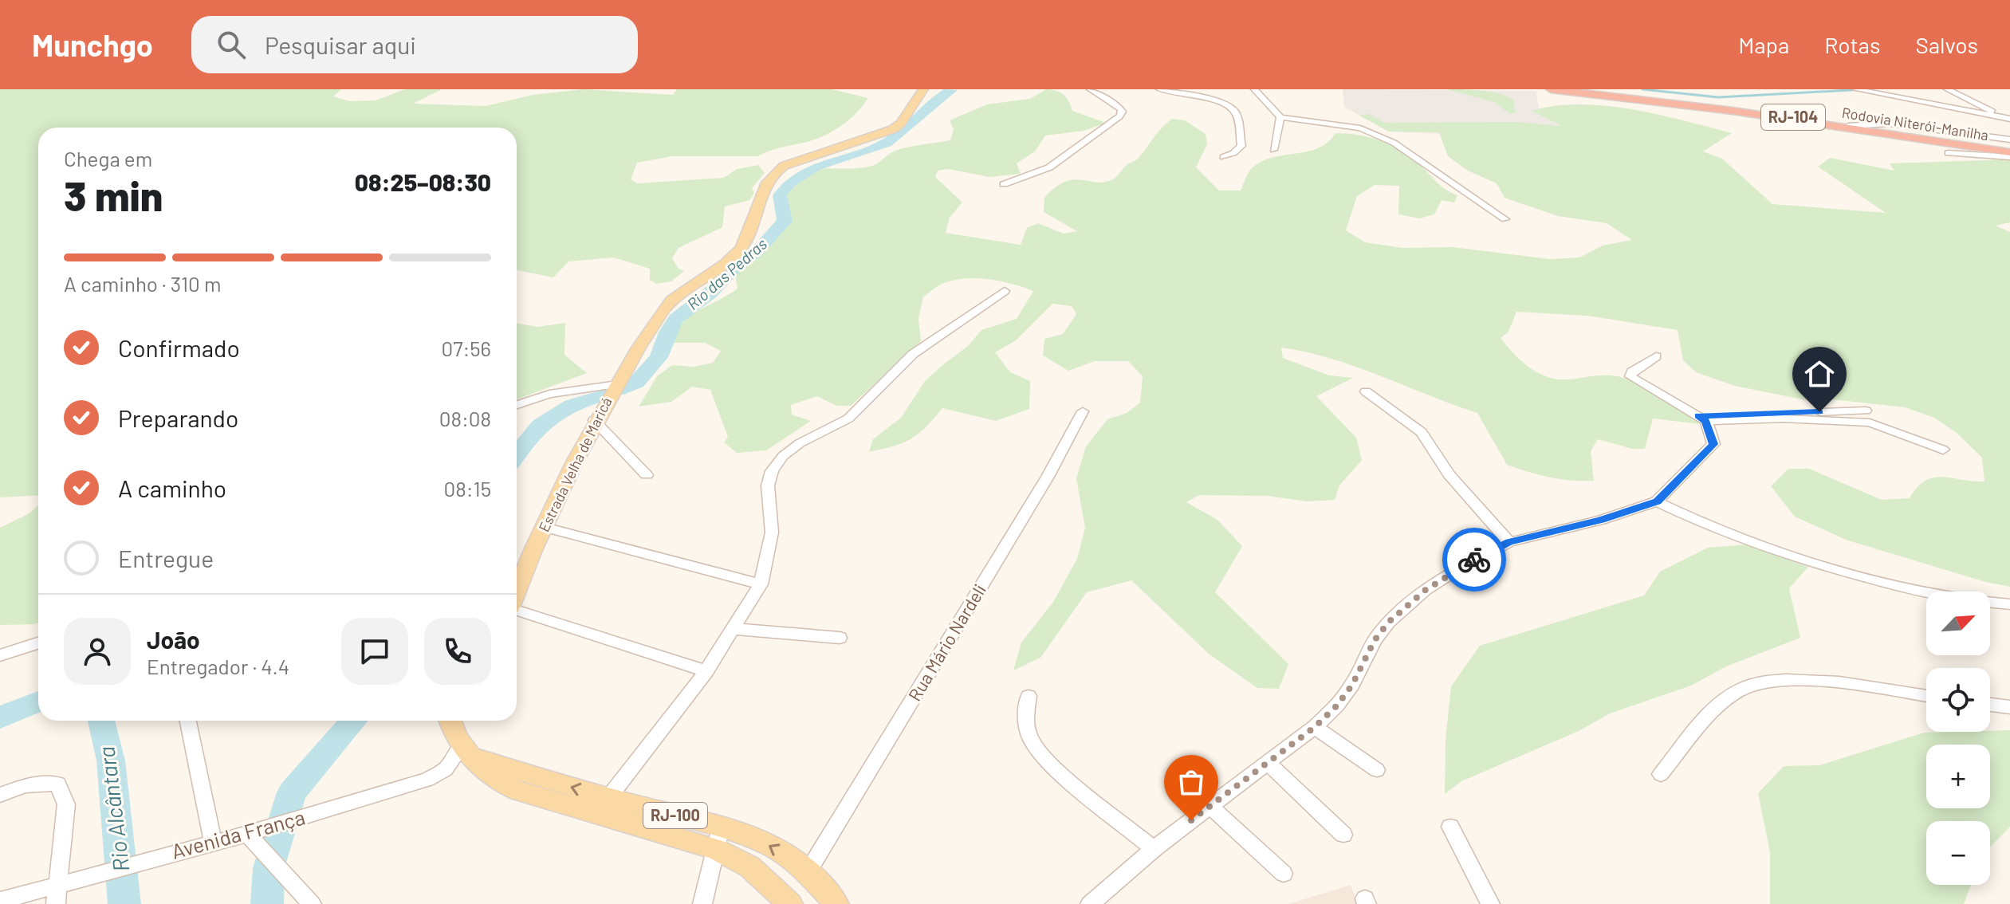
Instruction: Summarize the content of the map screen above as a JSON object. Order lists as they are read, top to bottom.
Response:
{
  "streets": {
    "highway": ["RJ-104", "Rodovia Niterói-Manilha"],
    "main road": ["Estrada Velha de Maricá", "RJ-100"],
    "street": ["Rua Mário Nardeli", "Avenida França"]
  },
  "crossings": [
    ["Rua Mário Nardeli", "RJ-100"],
    ["RJ-100", "Avenida França"]
  ],
  "water": ["Rio das Pedras", "Rio Alcântara"],
  "north": "top right",
  "page": {
    "header": "Munchgo",
    "search": "Pesquisar aqui",
    "nav": ["Mapa", "Rotas", "Salvos"],
    "heading": ["3 min", "Chega em", "08:25–08:30"],
    "panel": ["João", "Entregador · 4.4"],
    "bar": "A caminho · 310 m",
    "list": [
      ["Confirmado", "07:56"],
      ["Preparando", "08:08"],
      ["A caminho", "08:15"],
      "Entregue"
    ],
    "map_buttons": ["+", "−"]
  }
}
